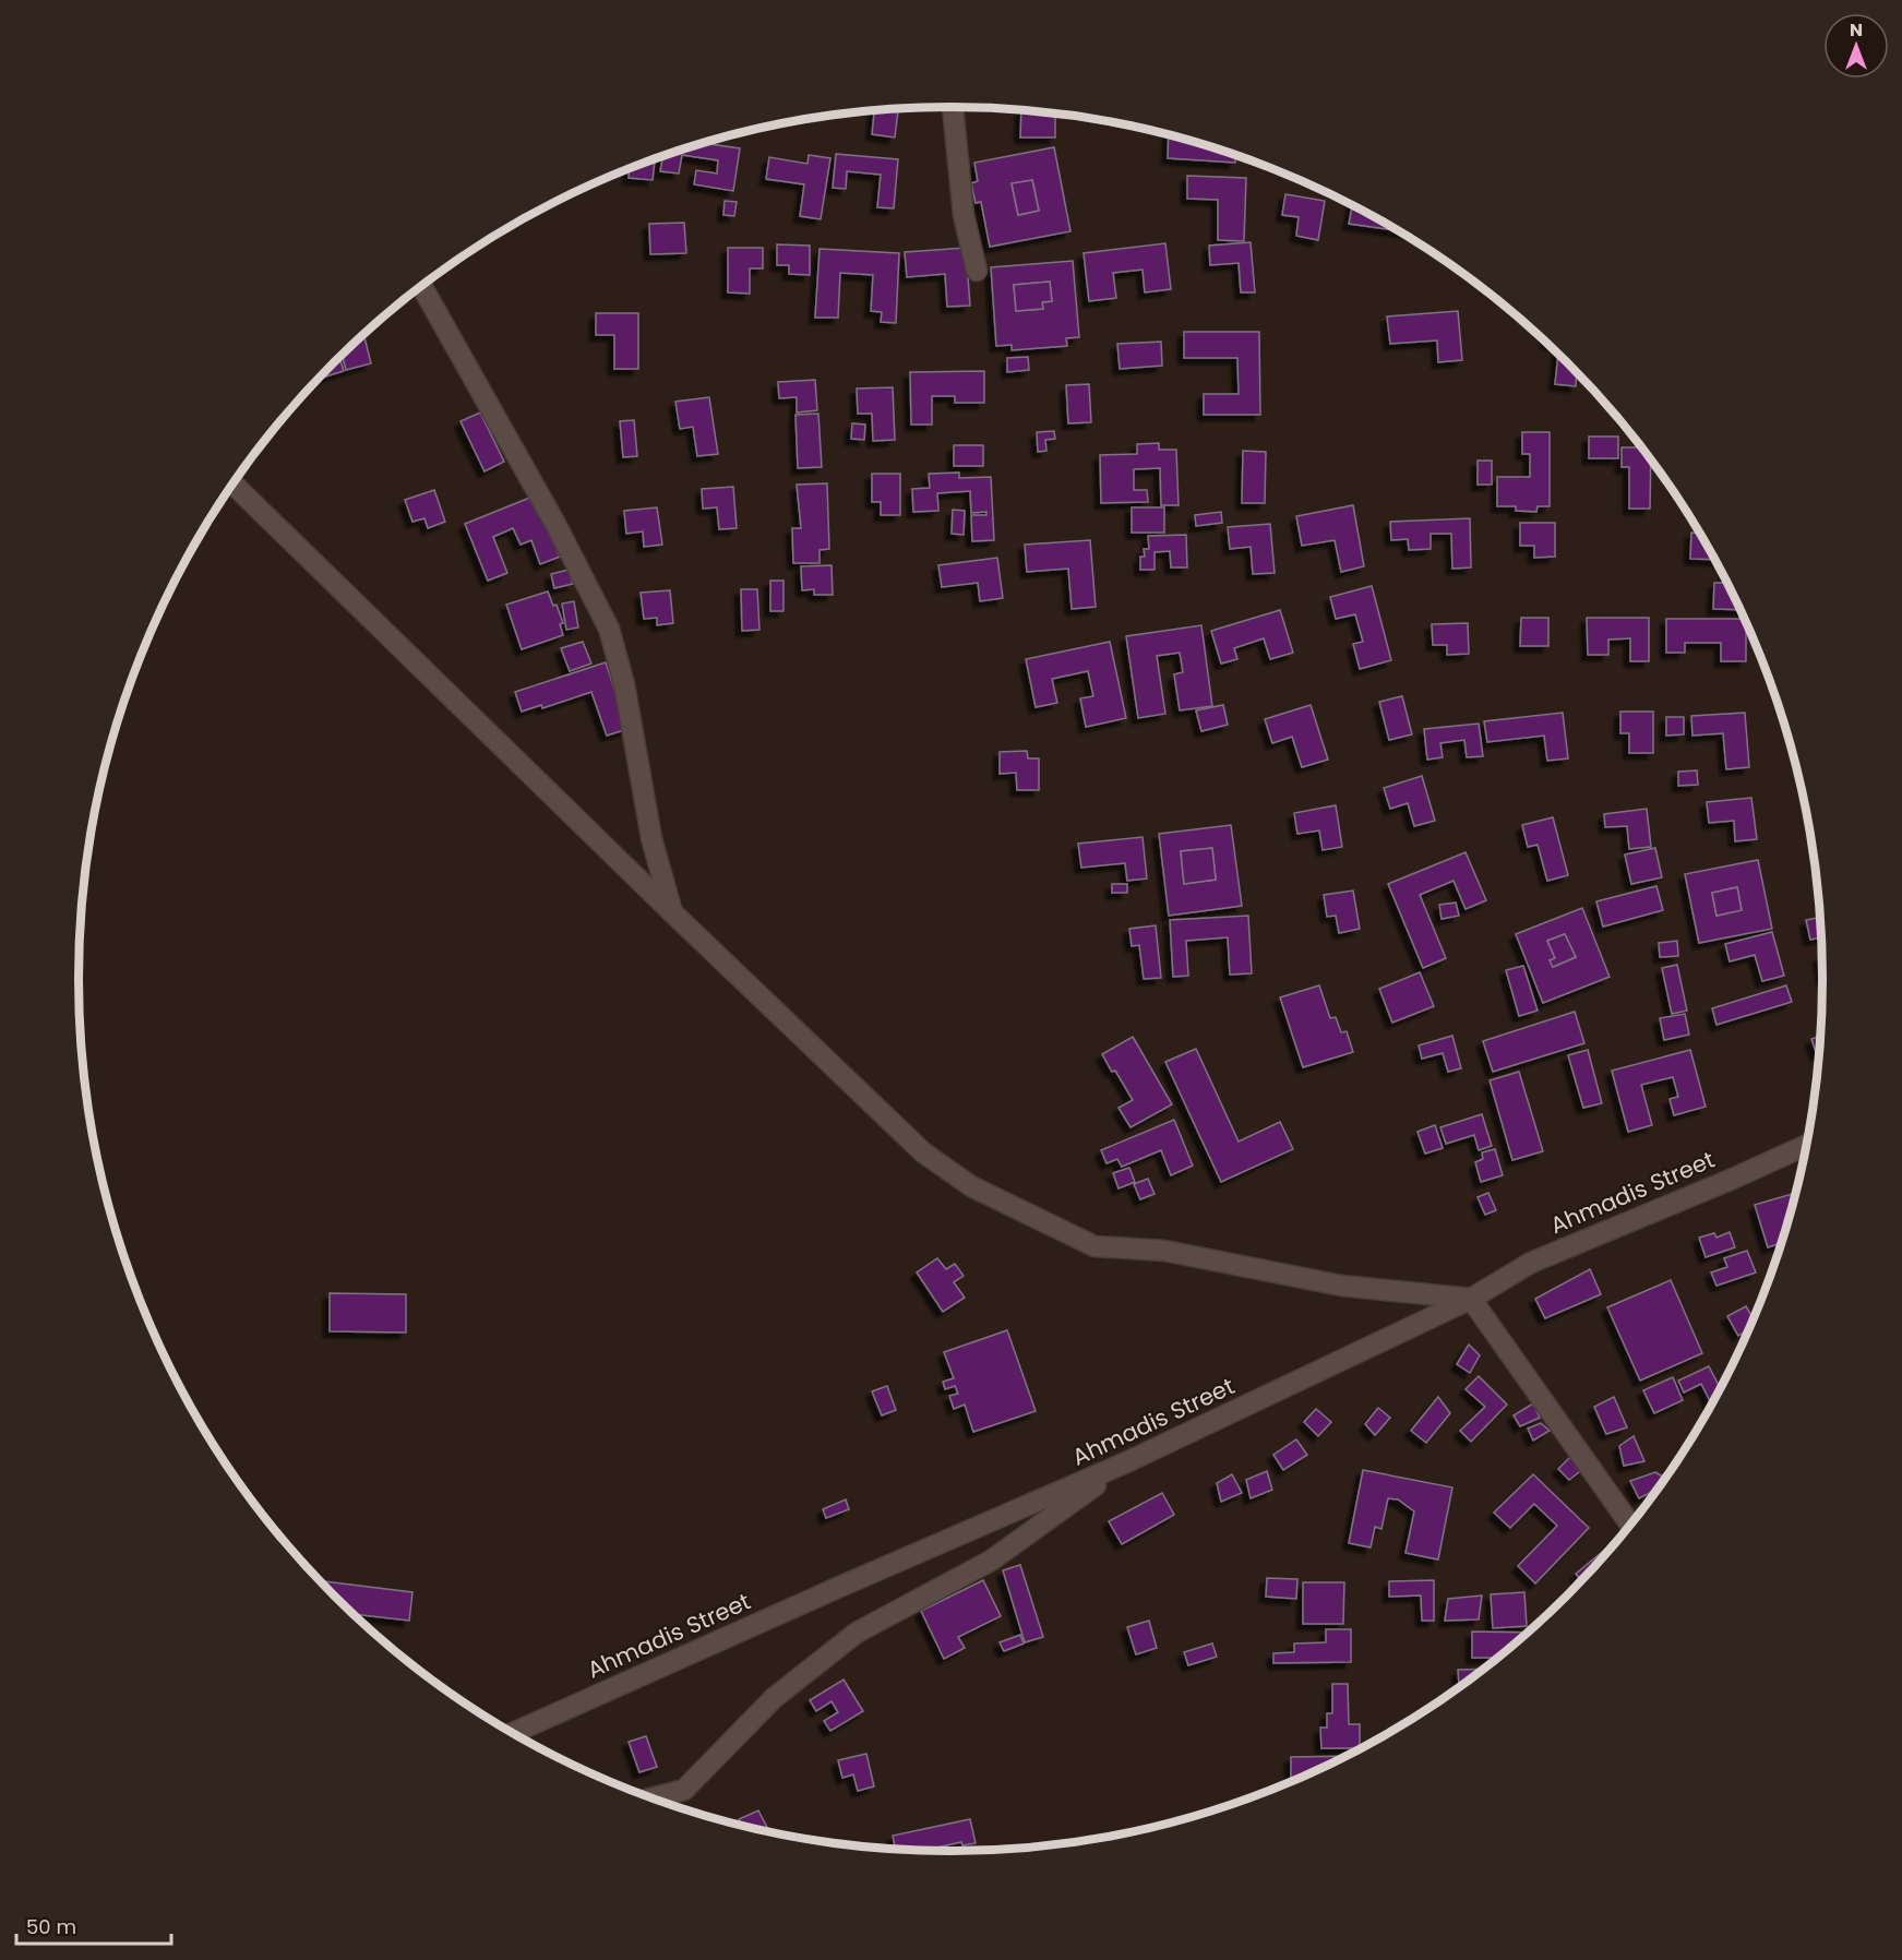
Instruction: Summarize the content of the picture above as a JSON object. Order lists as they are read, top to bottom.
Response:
{
  "streets": {
    "street": ["Ahmadis Street"]
  },
  "scale_bar": "50 m",
  "north": "top"
}
